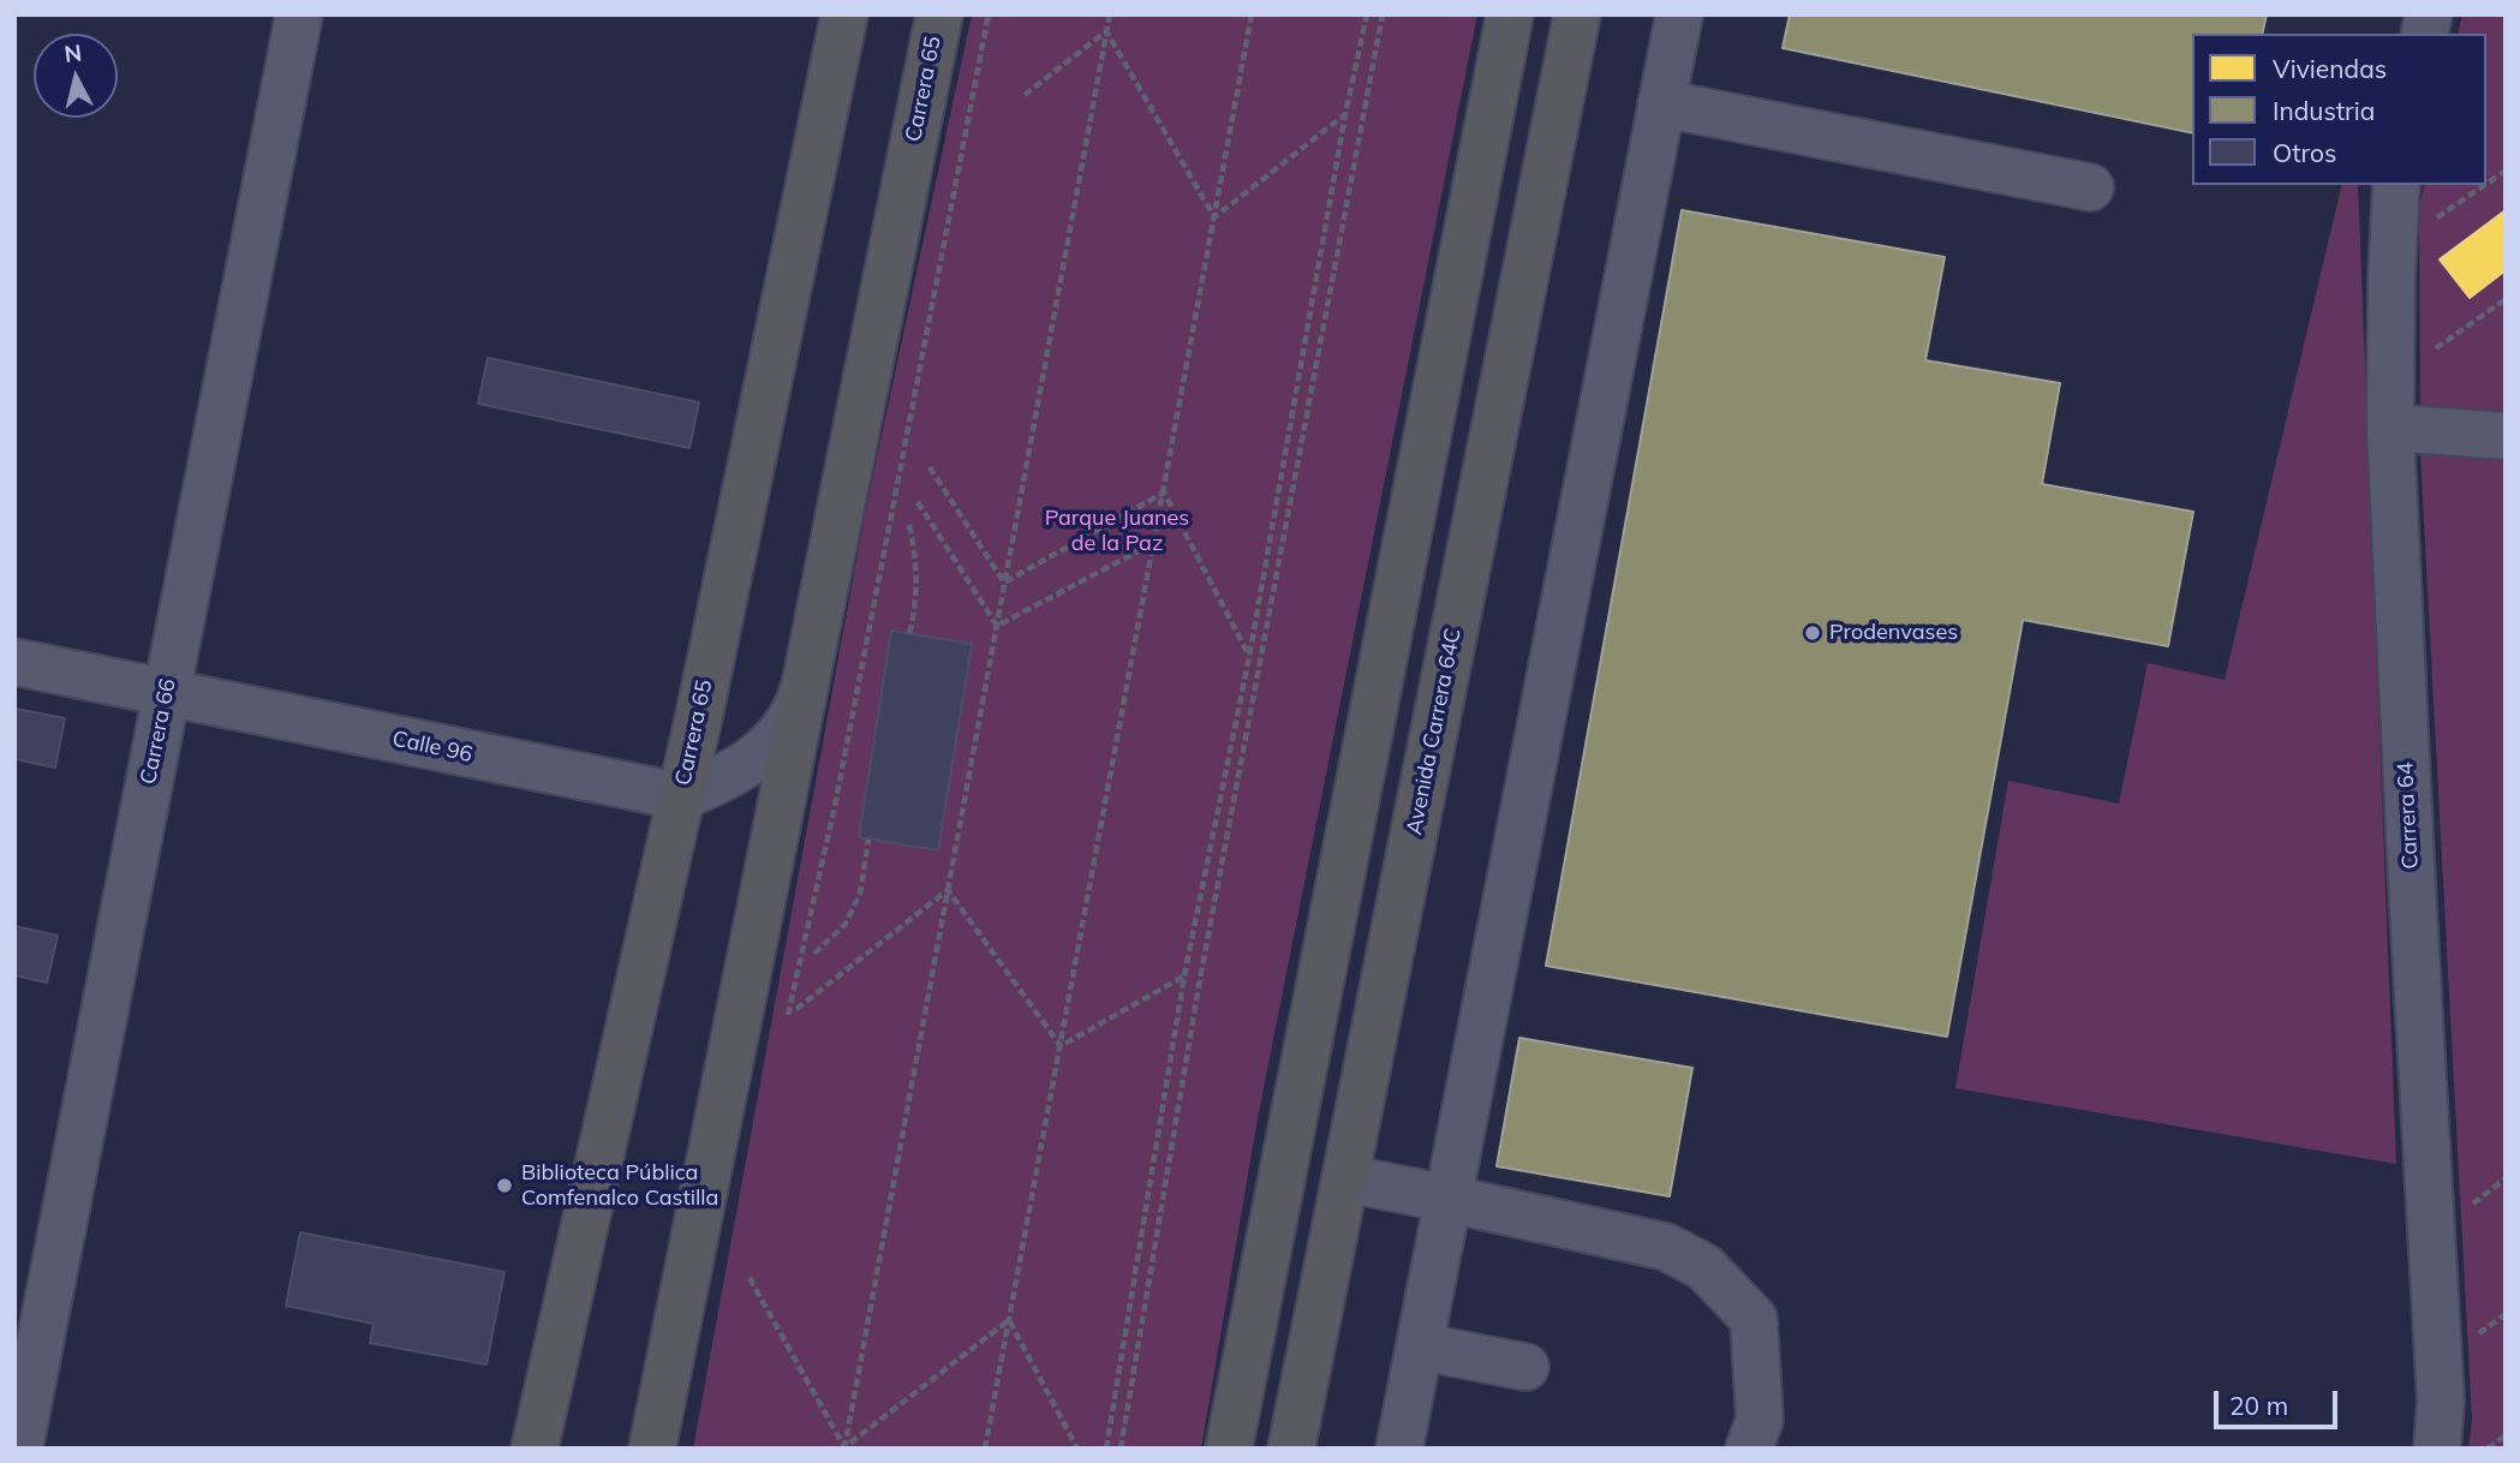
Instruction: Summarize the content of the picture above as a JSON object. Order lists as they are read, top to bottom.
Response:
{
  "streets": {
    "main road": ["Carrera 65", "Avenida Carrera 64C"],
    "street": ["Carrera 66", "Calle 96", "Carrera 64"]
  },
  "crossings": [
    ["Carrera 65", "Calle 96"],
    ["Carrera 66", "Calle 96"]
  ],
  "parks": ["Parque Juanes de la Paz"],
  "places": ["Prodenvases", "Biblioteca Pública Comfenalco Castilla"],
  "legend": ["Viviendas", "Industria", "Otros"],
  "scale_bar": "20 m",
  "north": "top"
}
